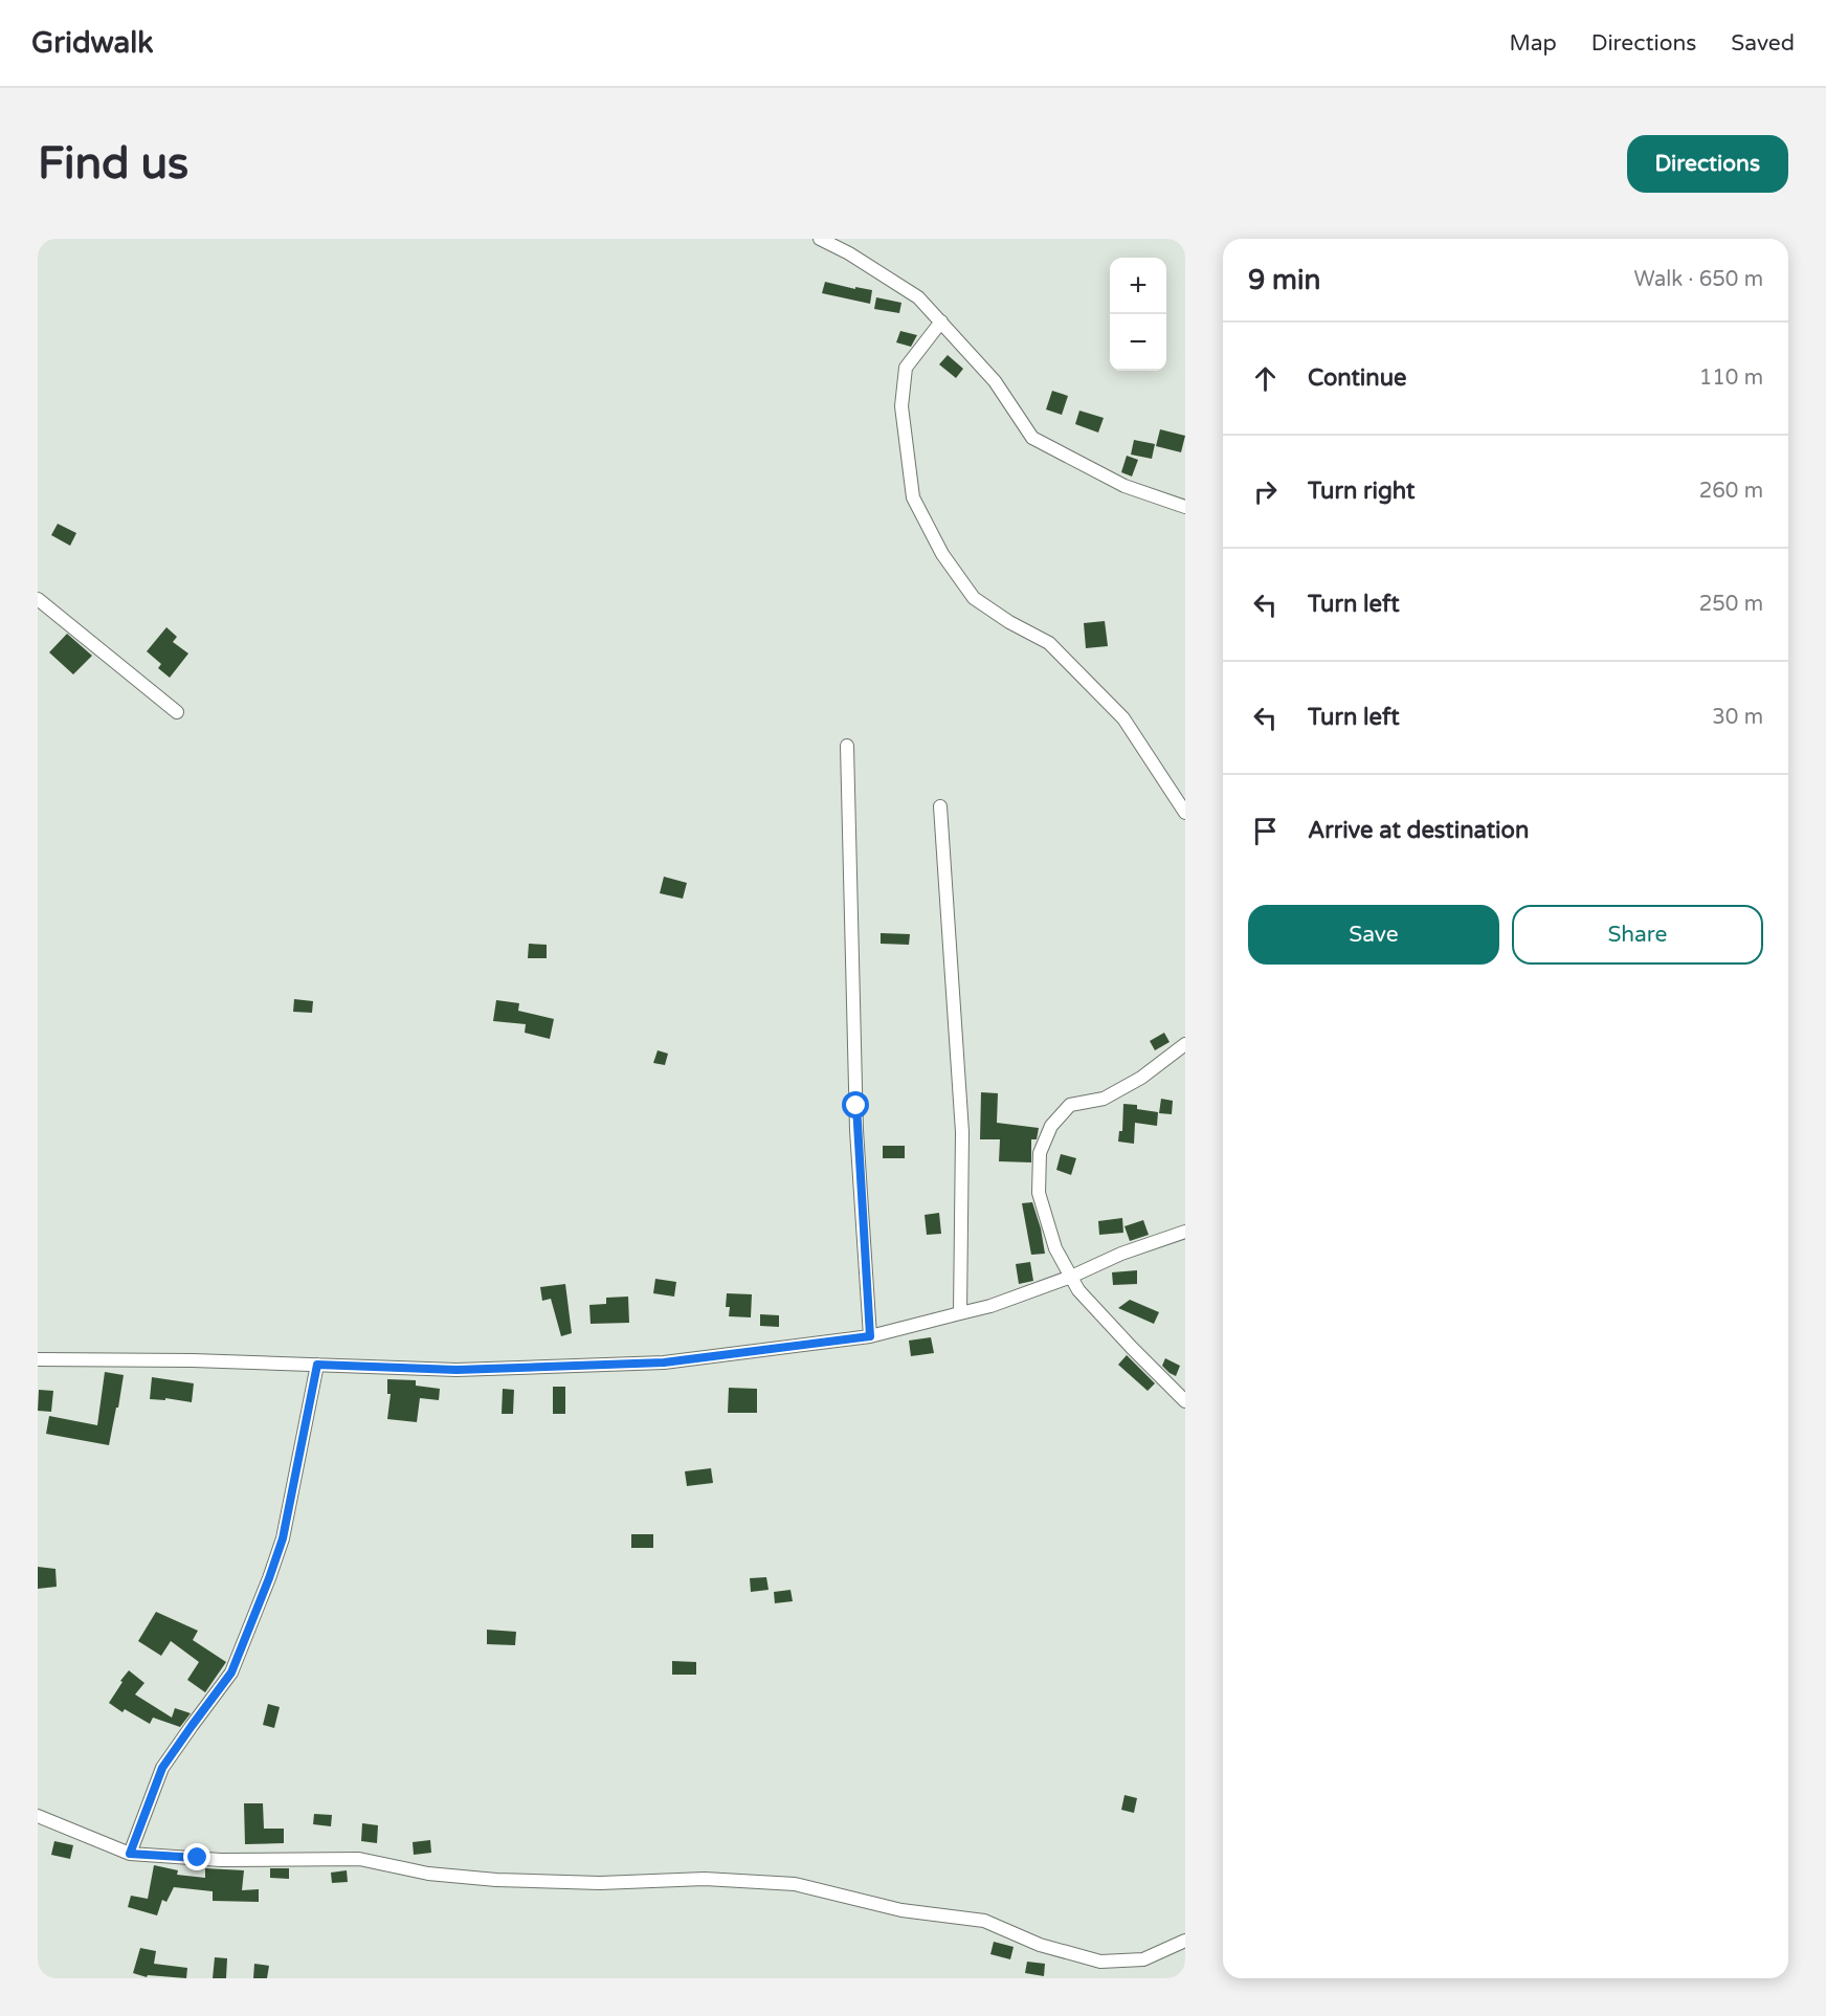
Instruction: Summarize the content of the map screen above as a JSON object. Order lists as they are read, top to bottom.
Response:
{
  "page": {
    "header": "Gridwalk",
    "nav": ["Map", "Directions", "Saved"],
    "buttons": [
      "Directions",
      ["Save", "Share"]
    ],
    "title": "Find us",
    "heading": ["9 min", "Walk · 650 m"],
    "map_buttons": ["+", "−"],
    "list": [
      ["Continue", "110 m"],
      ["Turn right", "260 m"],
      ["Turn left", "250 m"],
      ["Turn left", "30 m"],
      "Arrive at destination"
    ]
  }
}
